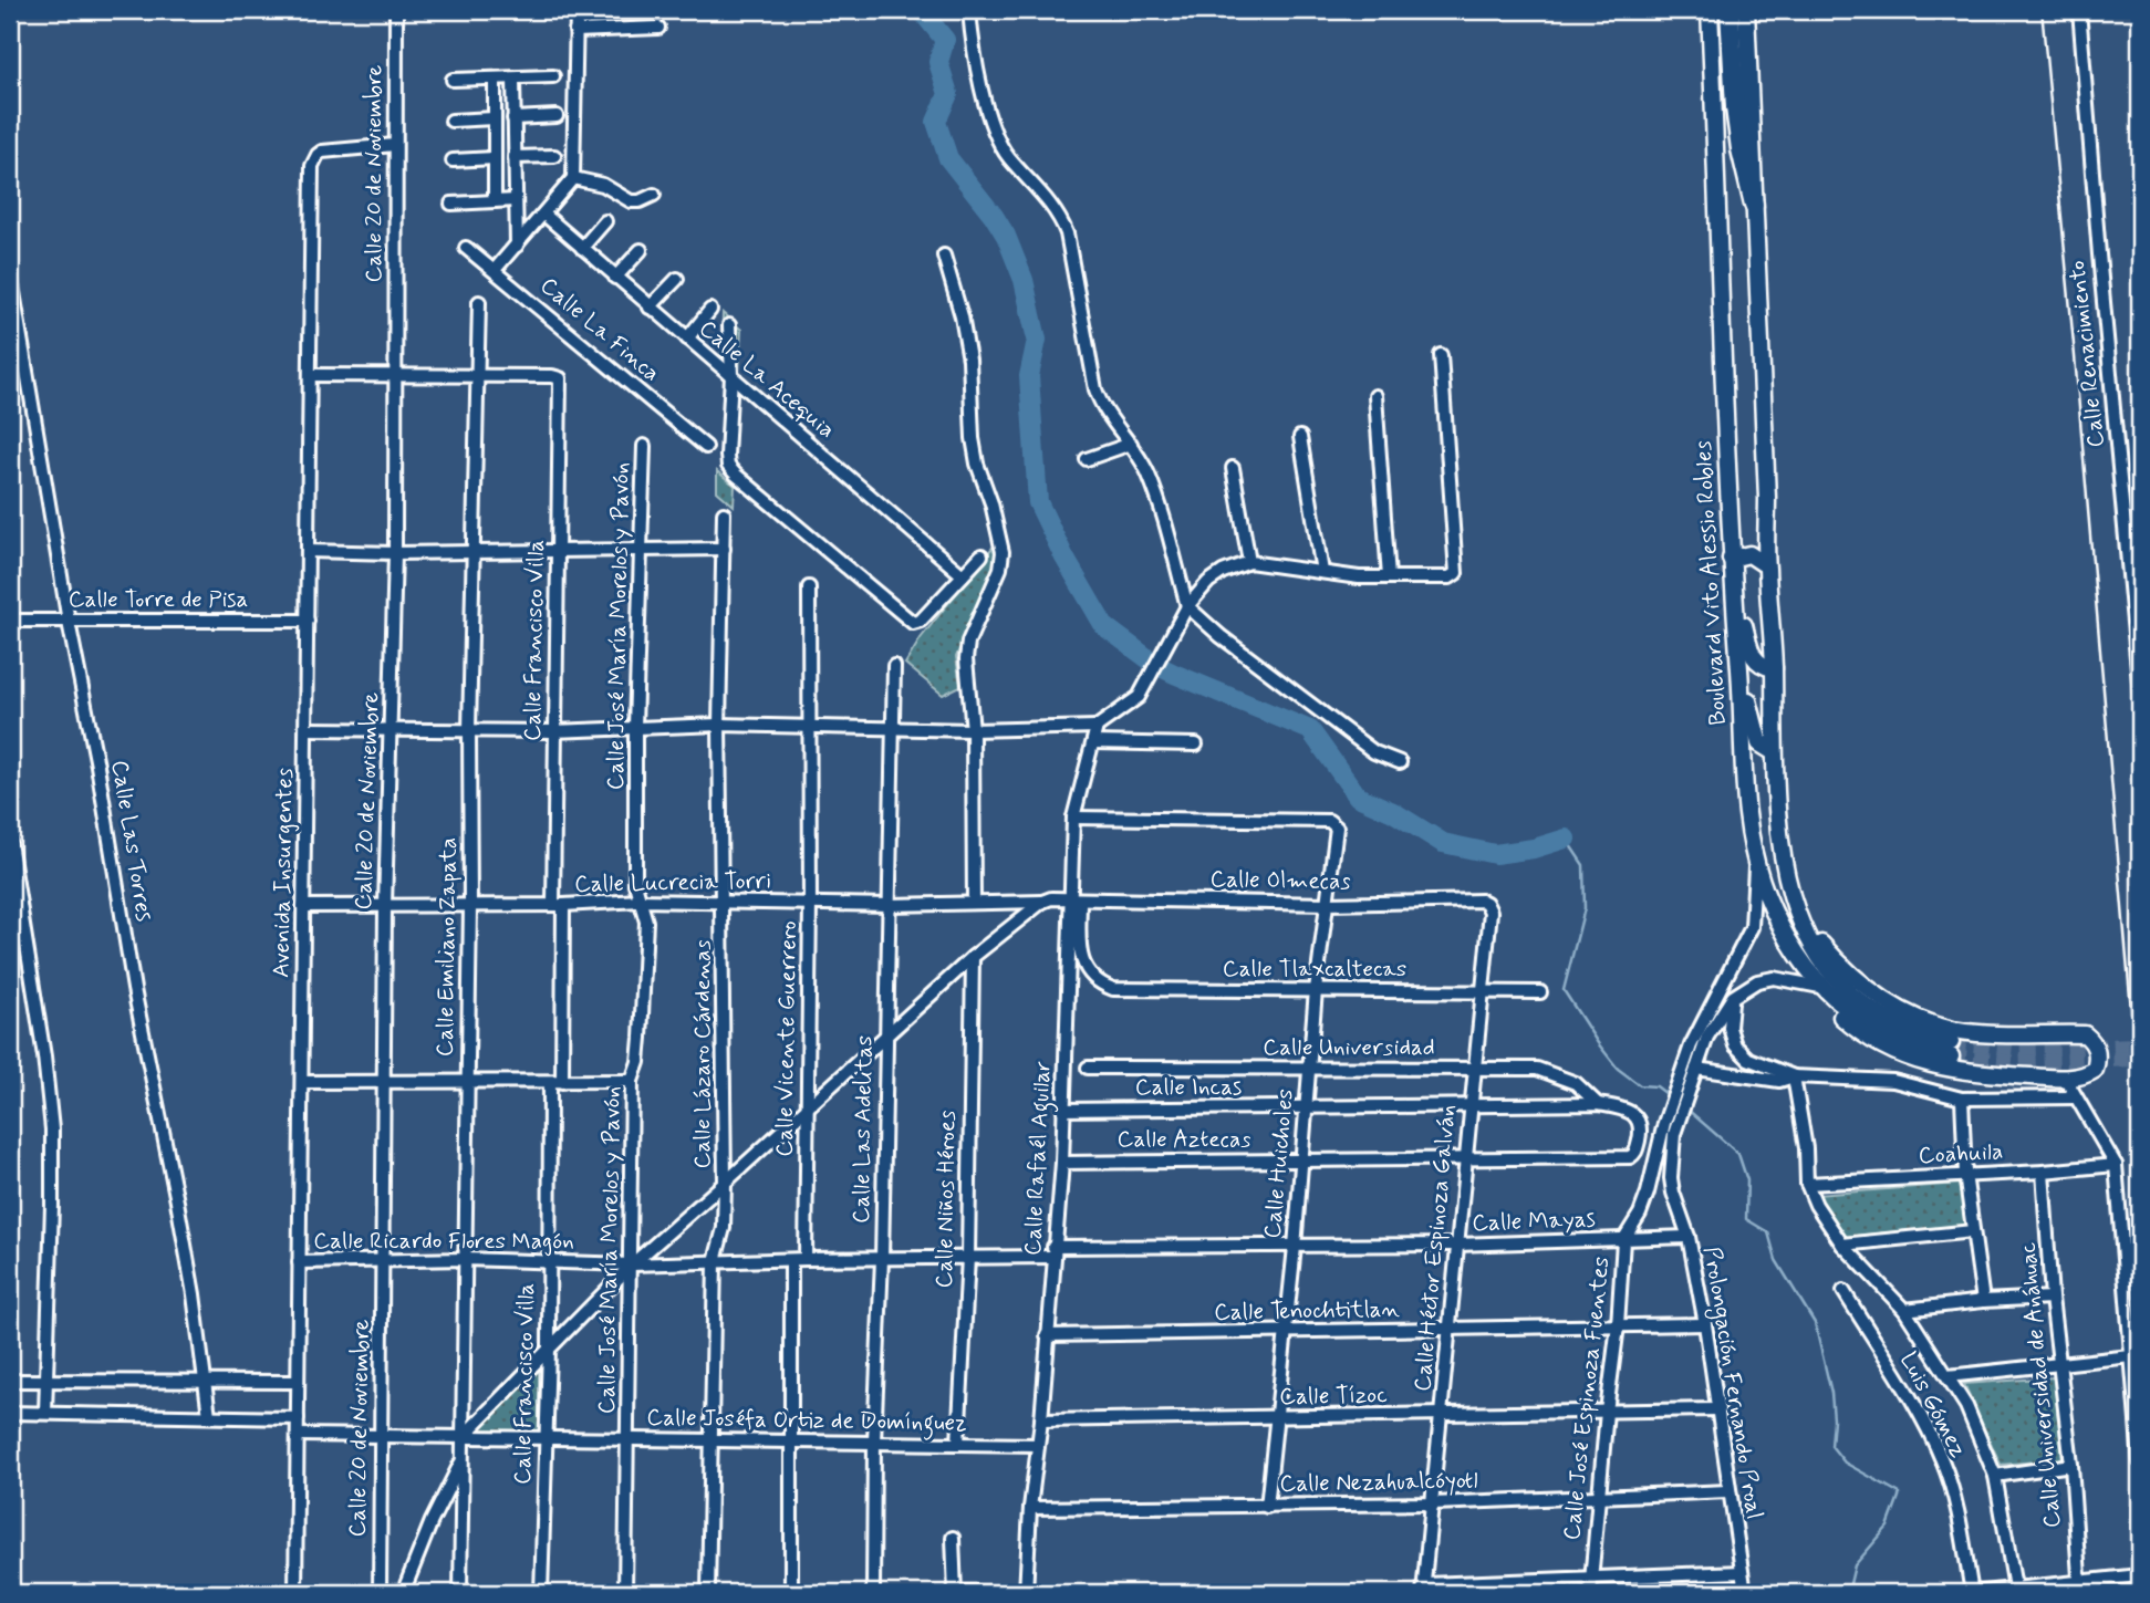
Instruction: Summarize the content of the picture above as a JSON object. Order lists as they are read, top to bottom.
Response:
{
  "streets": {
    "main road": ["Boulevard Vito Alessio Robles"],
    "street": [
      "Calle 20 de Noviembre",
      "Calle La Finca",
      "Calle Renacimiento",
      "Calle La Acequia",
      "Calle Torre de Pisa",
      "Calle José María Morelos y Pavón",
      "Calle Francisco Villa",
      "Calle Las Torres",
      "Avenida Insurgentes",
      "Calle Olmecas",
      "Calle Lucrecia Torri",
      "Calle Emiliano Zapata",
      "Calle Tlaxcaltecas",
      "Calle Vicente Guerrero",
      "Calle Universidad",
      "Calle Lázaro Cárdenas",
      "Calle Incas",
      "Calle Las Adelitas",
      "Calle Aztecas",
      "Coahuila",
      "Calle Rafaél Aguilar",
      "Calle Huicholes",
      "Calle Niños Héroes",
      "Calle Mayas",
      "Calle Ricardo Flores Magón",
      "Calle Héctor Espinoza Galván",
      "Calle Tenochtitlan",
      "Prolongación Fernando Proal",
      "Calle Universidad de Anáhuac",
      "Calle Tízoc",
      "Calle José Espinoza Fuentes",
      "Luis Gómez",
      "Calle Joséfa Ortiz de Domínguez",
      "Calle Nezahualcóyotl"
    ]
  },
  "crossings": [
    ["Calle 20 de Noviembre", "Avenida Insurgentes"],
    ["Calle 20 de Noviembre", "Calle Lucrecia Torri"],
    ["Calle 20 de Noviembre", "Calle Ricardo Flores Magón"],
    ["Calle 20 de Noviembre", "Calle Joséfa Ortiz de Domínguez"],
    ["Calle Torre de Pisa", "Calle Las Torres"],
    ["Calle Torre de Pisa", "Avenida Insurgentes"],
    ["Calle José María Morelos y Pavón", "Calle Lucrecia Torri"],
    ["Calle José María Morelos y Pavón", "Calle Ricardo Flores Magón"],
    ["Calle José María Morelos y Pavón", "Calle Joséfa Ortiz de Domínguez"],
    ["Calle Francisco Villa", "Calle Lucrecia Torri"],
    ["Calle Francisco Villa", "Calle Emiliano Zapata"],
    ["Calle Francisco Villa", "Calle Ricardo Flores Magón"],
    ["Calle Francisco Villa", "Calle Joséfa Ortiz de Domínguez"],
    ["Avenida Insurgentes", "Calle Lucrecia Torri"],
    ["Avenida Insurgentes", "Calle Ricardo Flores Magón"],
    ["Avenida Insurgentes", "Calle Joséfa Ortiz de Domínguez"],
    ["Calle Olmecas", "Calle Lucrecia Torri"],
    ["Calle Olmecas", "Calle Tlaxcaltecas"],
    ["Calle Olmecas", "Calle Rafaél Aguilar"],
    ["Calle Olmecas", "Calle Huicholes"],
    ["Calle Olmecas", "Calle Héctor Espinoza Galván"],
    ["Calle Lucrecia Torri", "Calle Emiliano Zapata"],
    ["Calle Lucrecia Torri", "Calle Vicente Guerrero"],
    ["Calle Lucrecia Torri", "Calle Lázaro Cárdenas"],
    ["Calle Lucrecia Torri", "Calle Las Adelitas"],
    ["Calle Emiliano Zapata", "Calle Ricardo Flores Magón"],
    ["Calle Emiliano Zapata", "Calle Joséfa Ortiz de Domínguez"],
    ["Calle Tlaxcaltecas", "Calle Rafaél Aguilar"],
    ["Calle Tlaxcaltecas", "Calle Huicholes"],
    ["Calle Tlaxcaltecas", "Calle Héctor Espinoza Galván"],
    ["Calle Vicente Guerrero", "Calle Ricardo Flores Magón"],
    ["Calle Universidad", "Calle Incas"],
    ["Calle Universidad", "Calle Huicholes"],
    ["Calle Universidad", "Calle Héctor Espinoza Galván"],
    ["Calle Lázaro Cárdenas", "Calle Ricardo Flores Magón"],
    ["Calle Lázaro Cárdenas", "Calle Joséfa Ortiz de Domínguez"],
    ["Calle Incas", "Calle Aztecas"],
    ["Calle Incas", "Calle Rafaél Aguilar"],
    ["Calle Incas", "Calle Huicholes"],
    ["Calle Incas", "Calle Héctor Espinoza Galván"],
    ["Calle Las Adelitas", "Calle Ricardo Flores Magón"],
    ["Calle Las Adelitas", "Calle Joséfa Ortiz de Domínguez"],
    ["Calle Aztecas", "Calle Rafaél Aguilar"],
    ["Calle Aztecas", "Calle Huicholes"],
    ["Calle Aztecas", "Calle Héctor Espinoza Galván"],
    ["Coahuila", "Calle Universidad de Anáhuac"],
    ["Calle Rafaél Aguilar", "Calle Huicholes"],
    ["Calle Rafaél Aguilar", "Calle Mayas"],
    ["Calle Rafaél Aguilar", "Calle Ricardo Flores Magón"],
    ["Calle Rafaél Aguilar", "Calle Tenochtitlan"],
    ["Calle Rafaél Aguilar", "Calle Tízoc"],
    ["Calle Rafaél Aguilar", "Calle Joséfa Ortiz de Domínguez"],
    ["Calle Rafaél Aguilar", "Calle Nezahualcóyotl"],
    ["Calle Huicholes", "Calle Mayas"],
    ["Calle Huicholes", "Calle Tenochtitlan"],
    ["Calle Huicholes", "Calle Tízoc"],
    ["Calle Huicholes", "Calle Nezahualcóyotl"],
    ["Calle Niños Héroes", "Calle Ricardo Flores Magón"],
    ["Calle Niños Héroes", "Calle Joséfa Ortiz de Domínguez"],
    ["Calle Mayas", "Calle Ricardo Flores Magón"],
    ["Calle Mayas", "Calle Héctor Espinoza Galván"],
    ["Calle Mayas", "Prolongación Fernando Proal"],
    ["Calle Mayas", "Calle José Espinoza Fuentes"],
    ["Calle Héctor Espinoza Galván", "Calle Tenochtitlan"],
    ["Calle Héctor Espinoza Galván", "Calle Tízoc"],
    ["Calle Héctor Espinoza Galván", "Calle Nezahualcóyotl"],
    ["Calle Tenochtitlan", "Prolongación Fernando Proal"],
    ["Calle Tenochtitlan", "Calle José Espinoza Fuentes"],
    ["Prolongación Fernando Proal", "Calle Tízoc"],
    ["Prolongación Fernando Proal", "Calle José Espinoza Fuentes"],
    ["Prolongación Fernando Proal", "Calle Nezahualcóyotl"],
    ["Calle Tízoc", "Calle José Espinoza Fuentes"],
    ["Calle José Espinoza Fuentes", "Calle Nezahualcóyotl"]
  ]
}
